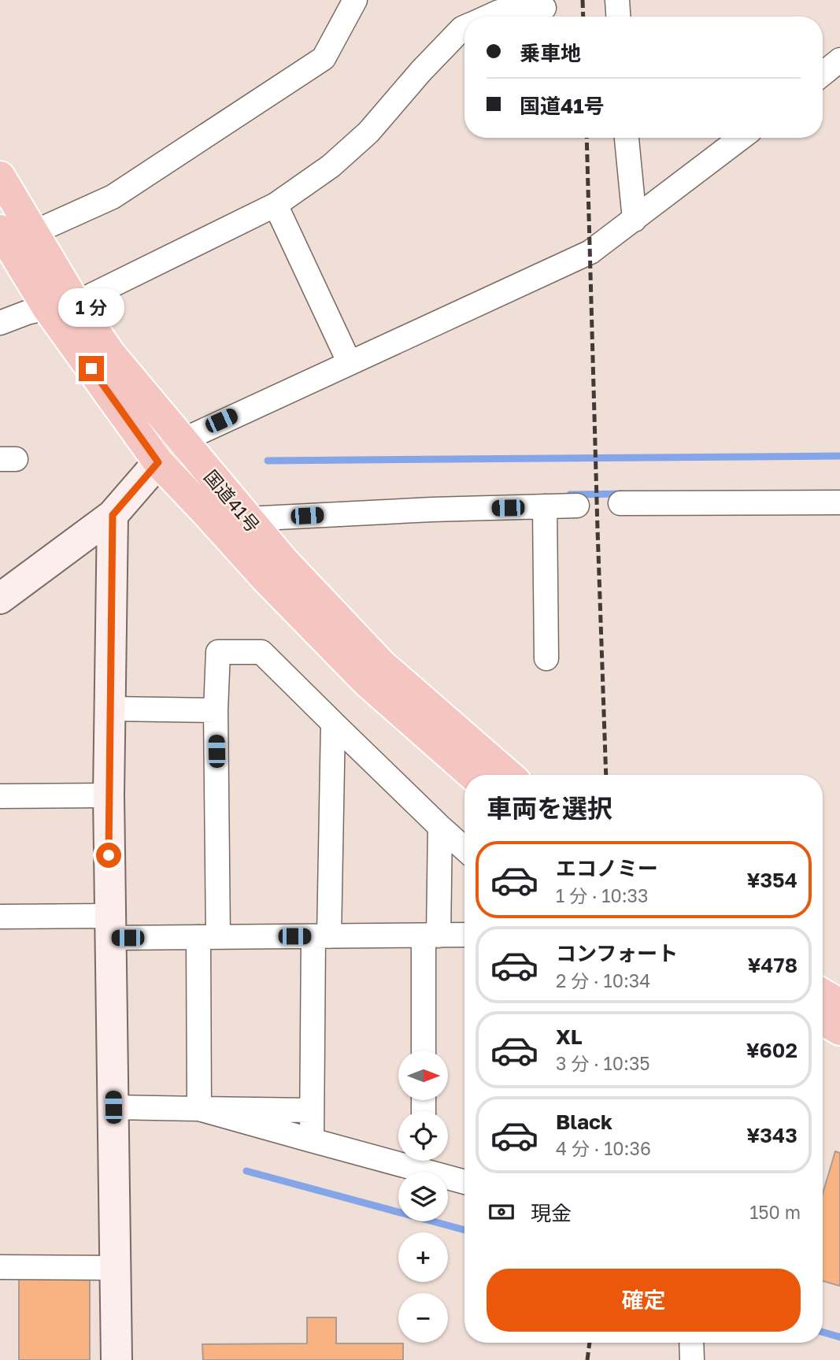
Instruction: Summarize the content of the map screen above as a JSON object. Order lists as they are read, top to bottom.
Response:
{
  "streets": {
    "highway": ["国道41号"]
  },
  "north": "right",
  "page": {
    "banner": ["乗車地", "国道41号"],
    "bubble": "1 分",
    "heading": "車両を選択",
    "list": [
      {
        "name": "エコノミー",
        "note": "1 分 · 10:33",
        "value": "¥354"
      },
      {
        "name": "コンフォート",
        "note": "2 分 · 10:34",
        "value": "¥478"
      },
      {
        "name": "XL",
        "note": "3 分 · 10:35",
        "value": "¥602"
      },
      {
        "name": "Black",
        "note": "4 分 · 10:36",
        "value": "¥343"
      }
    ],
    "map_buttons": ["+", "−"],
    "pay": ["現金", "150 m"],
    "buttons": "確定"
  }
}
